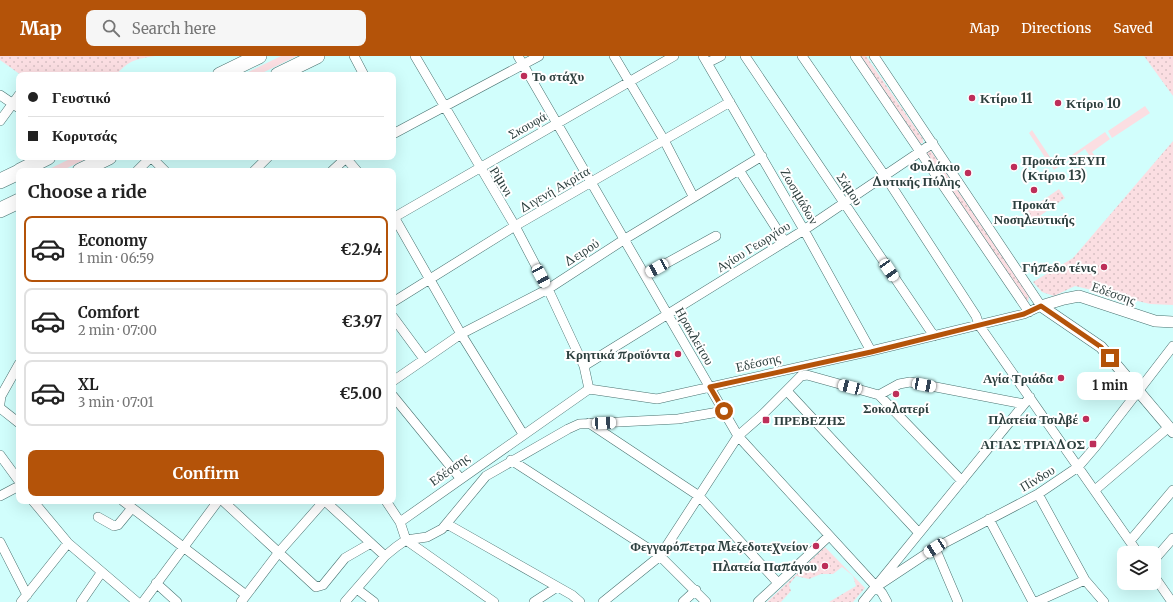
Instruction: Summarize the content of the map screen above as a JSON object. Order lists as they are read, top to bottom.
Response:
{
  "streets": {
    "street": [
      "Σκουφά",
      "Ρίμινι",
      "Διγενή Ακρίτα",
      "Σάμου",
      "Ζωσιμάδων",
      "Αγίου Γεωργίου",
      "Δειρού",
      "Εδέσσης",
      "Ηρακλείτου",
      "Πίνδου"
    ]
  },
  "crossings": [
    ["Σκουφά", "Ρίμινι"],
    ["Σκουφά", "Ηρακλείτου"],
    ["Ρίμινι", "Διγενή Ακρίτα"],
    ["Ρίμινι", "Αγίου Γεωργίου"],
    ["Ρίμινι", "Δειρού"],
    ["Ρίμινι", "Εδέσσης"],
    ["Διγενή Ακρίτα", "Ζωσιμάδων"],
    ["Διγενή Ακρίτα", "Ηρακλείτου"],
    ["Σάμου", "Αγίου Γεωργίου"],
    ["Σάμου", "Εδέσσης"],
    ["Ζωσιμάδων", "Αγίου Γεωργίου"],
    ["Ζωσιμάδων", "Δειρού"],
    ["Ζωσιμάδων", "Εδέσσης"],
    ["Αγίου Γεωργίου", "Ηρακλείτου"],
    ["Δειρού", "Ηρακλείτου"],
    ["Εδέσσης", "Ηρακλείτου"],
    ["Ηρακλείτου", "Πίνδου"]
  ],
  "places": {
    "other": [
      "Το στάχυ",
      "Κτίριο 11",
      "Κτίριο 10",
      "Προκάτ ΣΕΥΠ (Κτίριο 13)",
      "Φυλάκιο Δυτικής Πύλης",
      "Προκάτ Νοσηλευτικής",
      "Γήπεδο τένις",
      "Κρητικά προϊόντα",
      "Αγία Τριάδα",
      "Σοκολατερί",
      "Πλατεία Τσιλβέ",
      "Φεγγαρόπετρα Μεζεδοτεχνείον",
      "Πλατεία Παπάγου"
    ],
    "transit": ["ΠΡΕΒΕΖΗΣ", "ΑΓΙΑΣ ΤΡΙΑΔΟΣ"]
  },
  "page": {
    "header": "Map",
    "search": "Search here",
    "nav": ["Map", "Directions", "Saved"],
    "banner": ["Γευστικό", "Κορυτσάς"],
    "heading": "Choose a ride",
    "list": [
      {
        "name": "Economy",
        "note": "1 min · 06:59",
        "value": "€2.94"
      },
      {
        "name": "Comfort",
        "note": "2 min · 07:00",
        "value": "€3.97"
      },
      {
        "name": "XL",
        "note": "3 min · 07:01",
        "value": "€5.00"
      }
    ],
    "bubble": "1 min",
    "buttons": "Confirm"
  }
}
